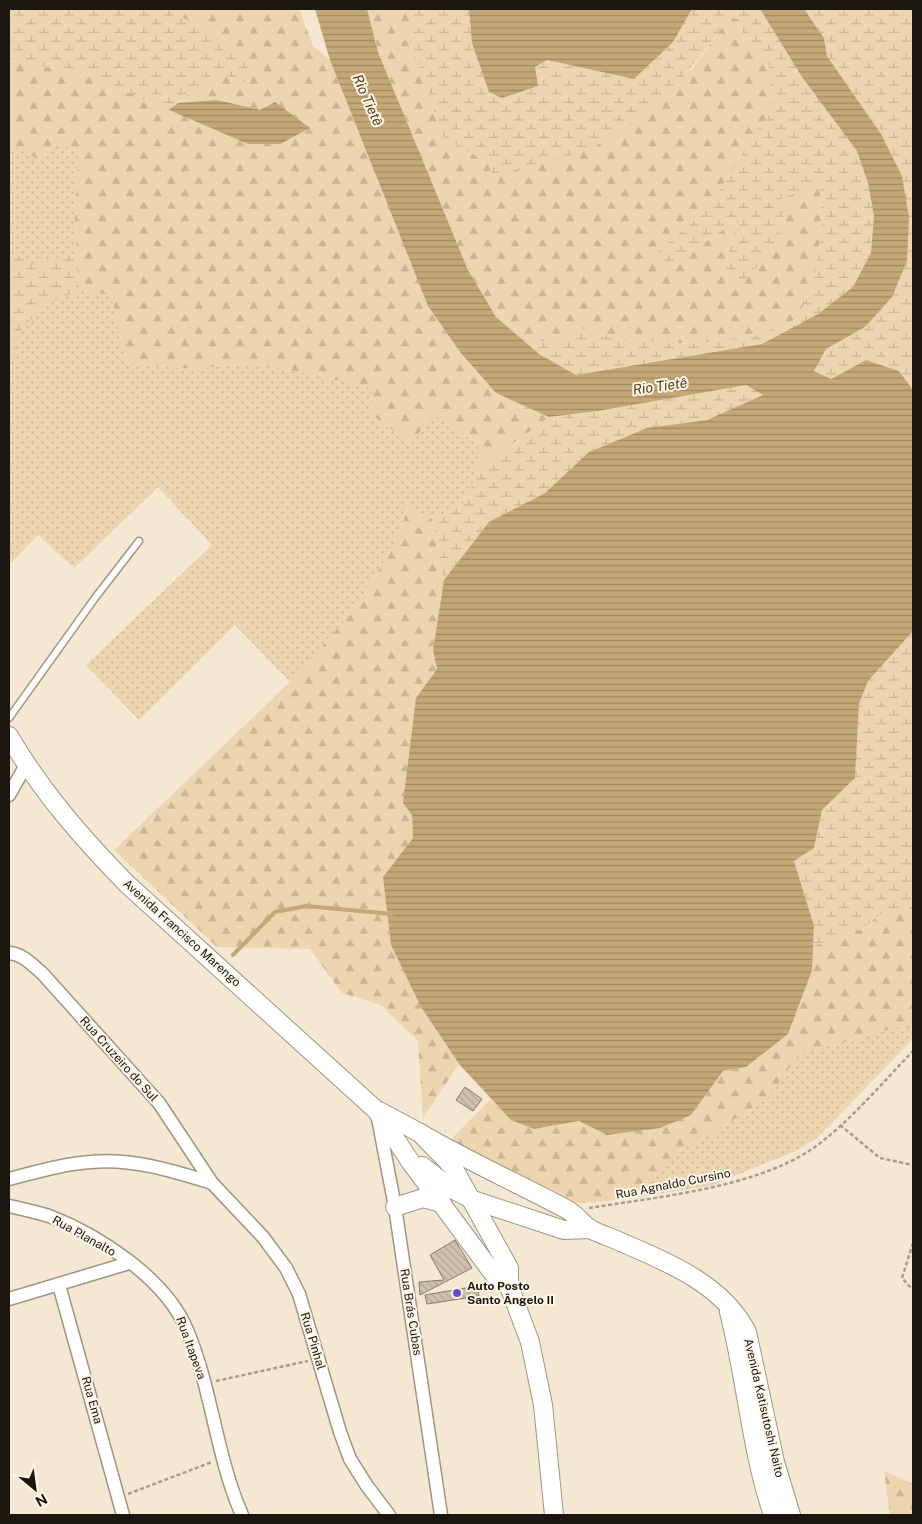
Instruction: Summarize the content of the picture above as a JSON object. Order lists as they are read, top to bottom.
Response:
{
  "streets": {
    "main road": ["Avenida Francisco Marengo", "Avenida Katisutoshi Naito"],
    "street": [
      "Rua Cruzeiro do Sul",
      "Rua Planalto",
      "Rua Brás Cubas",
      "Rua Pinhal",
      "Rua Itapeva",
      "Rua Ema"
    ],
    "path": ["Rua Agnaldo Cursino"]
  },
  "crossings": [
    ["Avenida Francisco Marengo", "Rua Brás Cubas"],
    ["Avenida Francisco Marengo", "Avenida Katisutoshi Naito"],
    ["Rua Cruzeiro do Sul", "Rua Pinhal"],
    ["Rua Agnaldo Cursino", "Avenida Katisutoshi Naito"],
    ["Rua Planalto", "Rua Itapeva"]
  ],
  "water": ["Rio Tietê"],
  "places": ["Auto Posto Santo Ângelo II"],
  "north": "bottom right"
}
